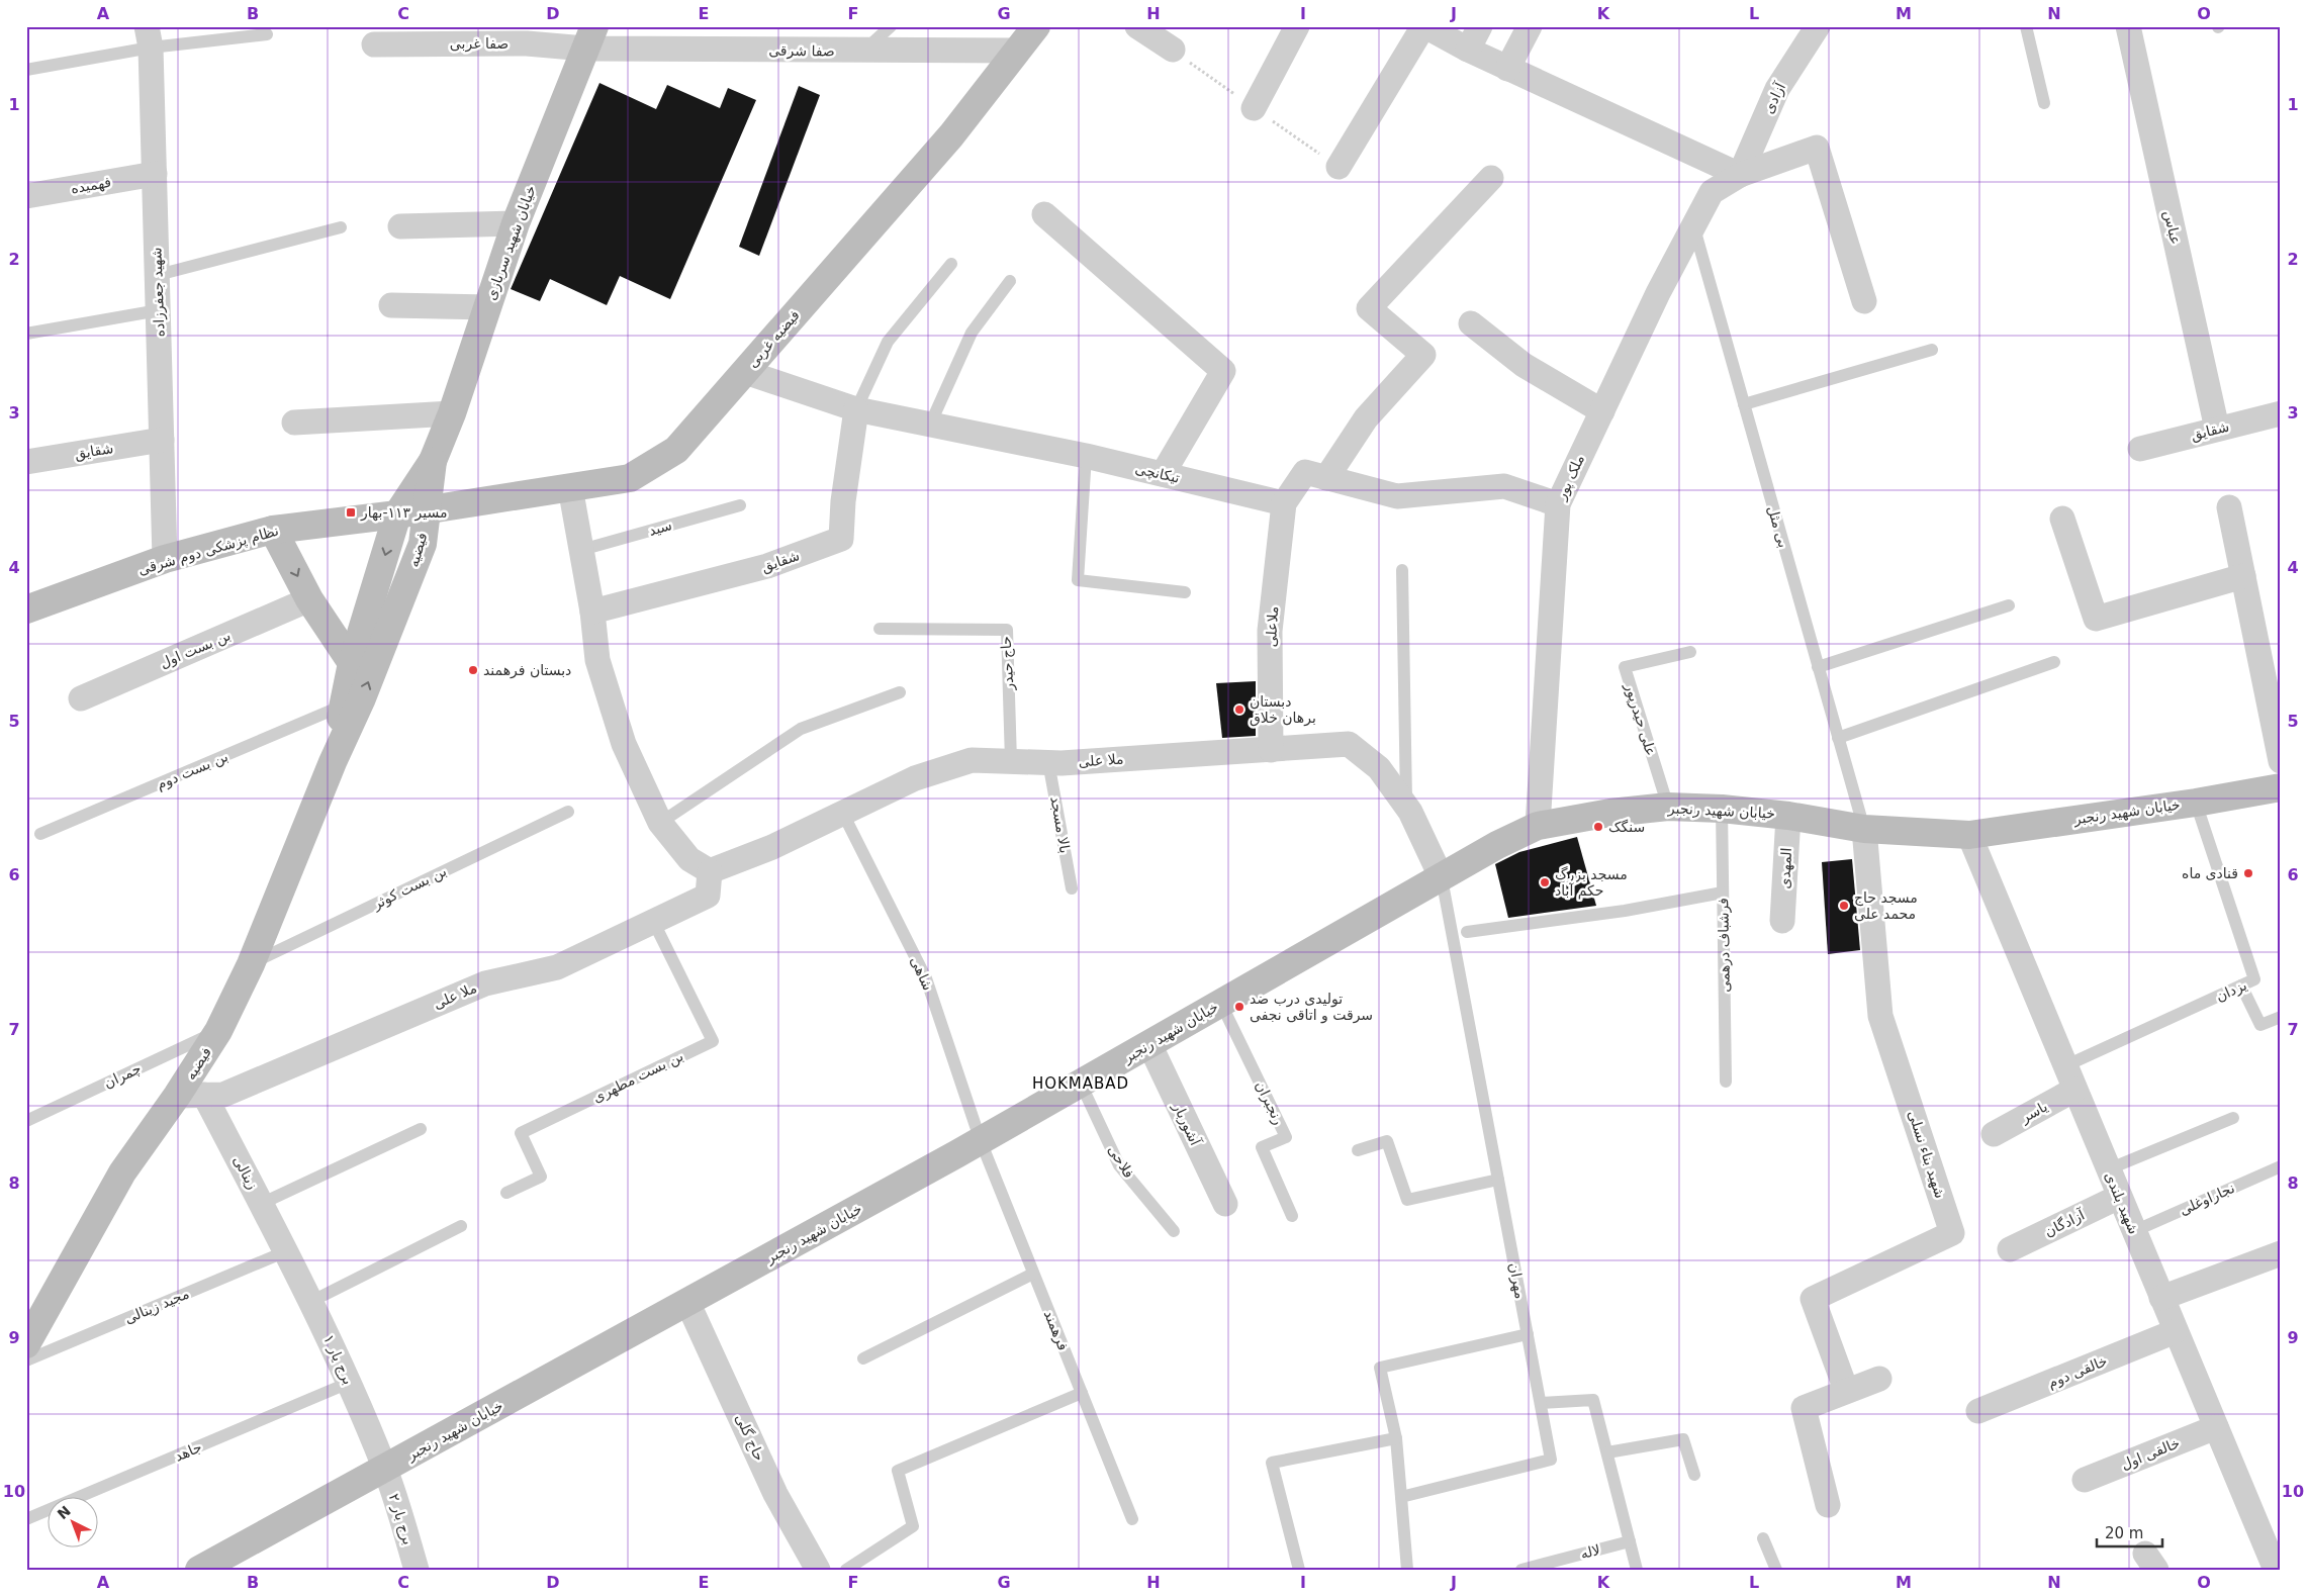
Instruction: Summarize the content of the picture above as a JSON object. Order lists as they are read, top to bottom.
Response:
{
  "streets": {
    "street": [
      "صفا غربی",
      "صفا شرقی",
      "آزادی",
      "فهمیده",
      "عباس",
      "خیابان شهید سربازی",
      "شهید جعفرزاده",
      "فیضیه غربی",
      "شقایق",
      "تیکانچی",
      "ملک پور",
      "نظام پزشکی دوم شرقی",
      "فیضیه",
      "ملاعلی",
      "بن بست اول",
      "ملا علی",
      "خیابان شهید رنجبر",
      "المهدی",
      "یاسر",
      "آشوربار",
      "شهید بناء نسلی",
      "زینالی",
      "شهید بلندی",
      "آزادگان",
      "برج یار ۱",
      "خالقی دوم",
      "حاج گلی",
      "خالقی اول",
      "برج بار ۲"
    ],
    "lane": [
      "بی مثل",
      "سید",
      "حاج حیدر",
      "علی‌ حیدرپور",
      "بن بست دوم",
      "بالا مسجد",
      "بن بست کوثر",
      "فرشباف درهمی",
      "شاهی",
      "یزدان",
      "چمران",
      "بن بست مطهری",
      "رنجبران",
      "فلاحی",
      "نجاراوغلی",
      "مهران",
      "مجید زینالی",
      "فرهمند",
      "جاهد",
      "لاله"
    ]
  },
  "crossings": [
    ["صفا غربی", "صفا شرقی"],
    ["صفا غربی", "خیابان شهید سربازی"],
    ["صفا شرقی", "خیابان شهید سربازی"],
    ["صفا شرقی", "فیضیه غربی"],
    ["آزادی", "ملک پور"],
    ["فهمیده", "شهید جعفرزاده"],
    ["عباس", "شقایق"],
    ["خیابان شهید سربازی", "فیضیه"],
    ["شهید جعفرزاده", "شقایق"],
    ["شهید جعفرزاده", "نظام پزشکی دوم شرقی"],
    ["فیضیه غربی", "تیکانچی"],
    ["فیضیه غربی", "نظام پزشکی دوم شرقی"],
    ["فیضیه غربی", "فیضیه"],
    ["شقایق", "تیکانچی"],
    ["تیکانچی", "ملاعلی"],
    ["ملک پور", "بی مثل"],
    ["ملک پور", "خیابان شهید رنجبر"],
    ["بی مثل", "خیابان شهید رنجبر"],
    ["بی مثل", "شهید بناء نسلی"],
    ["نظام پزشکی دوم شرقی", "فیضیه"],
    ["فیضیه", "ملا علی"],
    ["فیضیه", "بن بست دوم"],
    ["فیضیه", "بن بست کوثر"],
    ["فیضیه", "چمران"],
    ["فیضیه", "زینالی"],
    ["ملاعلی", "ملا علی"],
    ["حاج حیدر", "ملا علی"],
    ["علی‌ حیدرپور", "خیابان شهید رنجبر"],
    ["ملا علی", "خیابان شهید رنجبر"],
    ["ملا علی", "بالا مسجد"],
    ["ملا علی", "شاهی"],
    ["ملا علی", "بن بست مطهری"],
    ["ملا علی", "زینالی"],
    ["ملا علی", "مهران"],
    ["خیابان شهید رنجبر", "المهدی"],
    ["خیابان شهید رنجبر", "فرشباف درهمی"],
    ["خیابان شهید رنجبر", "شاهی"],
    ["خیابان شهید رنجبر", "یزدان"],
    ["خیابان شهید رنجبر", "رنجبران"],
    ["خیابان شهید رنجبر", "آشوربار"],
    ["خیابان شهید رنجبر", "شهید بناء نسلی"],
    ["خیابان شهید رنجبر", "فلاحی"],
    ["خیابان شهید رنجبر", "شهید بلندی"],
    ["خیابان شهید رنجبر", "مهران"],
    ["خیابان شهید رنجبر", "فرهمند"],
    ["خیابان شهید رنجبر", "برج یار ۱"],
    ["خیابان شهید رنجبر", "حاج گلی"],
    ["خیابان شهید رنجبر", "برج بار ۲"],
    ["شاهی", "فرهمند"],
    ["یزدان", "شهید بلندی"],
    ["یاسر", "شهید بلندی"],
    ["زینالی", "مجید زینالی"],
    ["زینالی", "برج یار ۱"],
    ["نجاراوغلی", "شهید بلندی"],
    ["شهید بلندی", "آزادگان"],
    ["شهید بلندی", "خالقی دوم"],
    ["شهید بلندی", "خالقی اول"],
    ["مجید زینالی", "برج یار ۱"],
    ["برج یار ۱", "جاهد"],
    ["برج یار ۱", "برج بار ۲"]
  ],
  "districts": ["HOKMABAD"],
  "places": {
    "transit": ["مسیر ۱۱۳-بهار"],
    "other": [
      "دبستان فرهمند",
      "دبستان برهان خلاق",
      "سنگک",
      "قنادی ماه",
      "مسجد بزرگ حکم آباد",
      "مسجد حاج محمد علی",
      "تولیدی درب ضد سرقت و اتاقی نجفی"
    ]
  },
  "scale_bar": "20 m",
  "north": "top left",
  "grid": {
    "columns": [
      "A",
      "B",
      "C",
      "D",
      "E",
      "F",
      "G",
      "H",
      "I",
      "J",
      "K",
      "L",
      "M",
      "N",
      "O"
    ],
    "rows": [
      "1",
      "2",
      "3",
      "4",
      "5",
      "6",
      "7",
      "8",
      "9",
      "10"
    ]
  }
}
